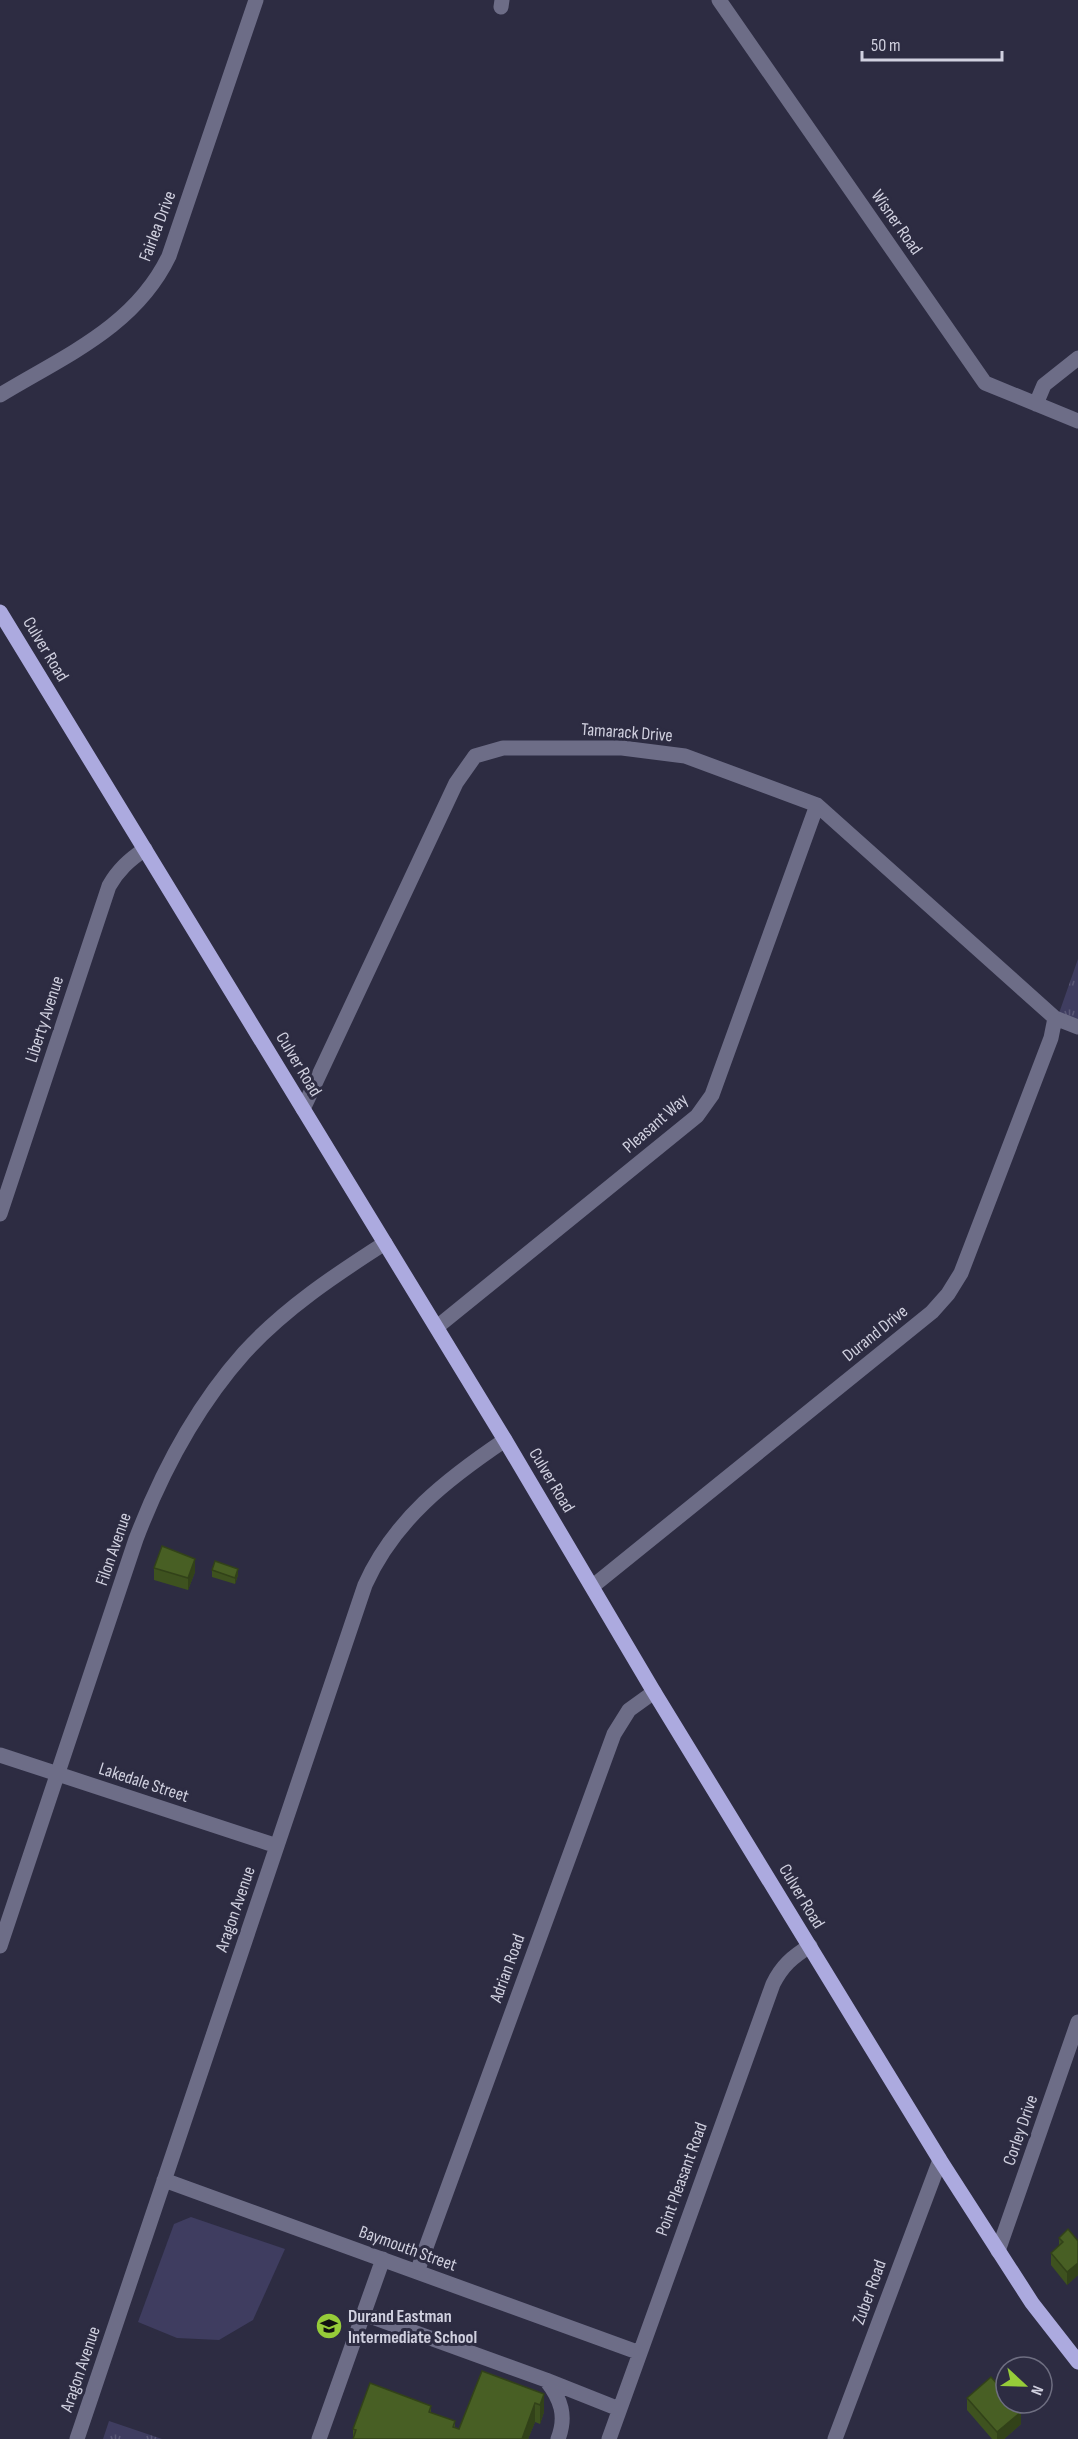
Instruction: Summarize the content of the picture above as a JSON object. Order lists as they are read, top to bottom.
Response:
{
  "streets": {
    "main road": ["Culver Road"],
    "street": [
      "Wisner Road",
      "Fairlea Drive",
      "Tamarack Drive",
      "Liberty Avenue",
      "Pleasant Way",
      "Durand Drive",
      "Filon Avenue",
      "Lakedale Street",
      "Aragon Avenue",
      "Adrian Road",
      "Corley Drive",
      "Point Pleasant Road",
      "Baymouth Street",
      "Zuber Road"
    ]
  },
  "crossings": [
    ["Culver Road", "Tamarack Drive"],
    ["Culver Road", "Liberty Avenue"],
    ["Culver Road", "Pleasant Way"],
    ["Culver Road", "Durand Drive"],
    ["Culver Road", "Filon Avenue"],
    ["Culver Road", "Aragon Avenue"],
    ["Culver Road", "Adrian Road"],
    ["Culver Road", "Corley Drive"],
    ["Culver Road", "Point Pleasant Road"],
    ["Culver Road", "Zuber Road"],
    ["Tamarack Drive", "Pleasant Way"],
    ["Tamarack Drive", "Durand Drive"],
    ["Filon Avenue", "Lakedale Street"],
    ["Lakedale Street", "Aragon Avenue"],
    ["Aragon Avenue", "Baymouth Street"],
    ["Adrian Road", "Baymouth Street"],
    ["Point Pleasant Road", "Baymouth Street"]
  ],
  "places": {
    "school or university": ["Durand Eastman Intermediate School"]
  },
  "scale_bar": "50 m",
  "north": "right"
}
